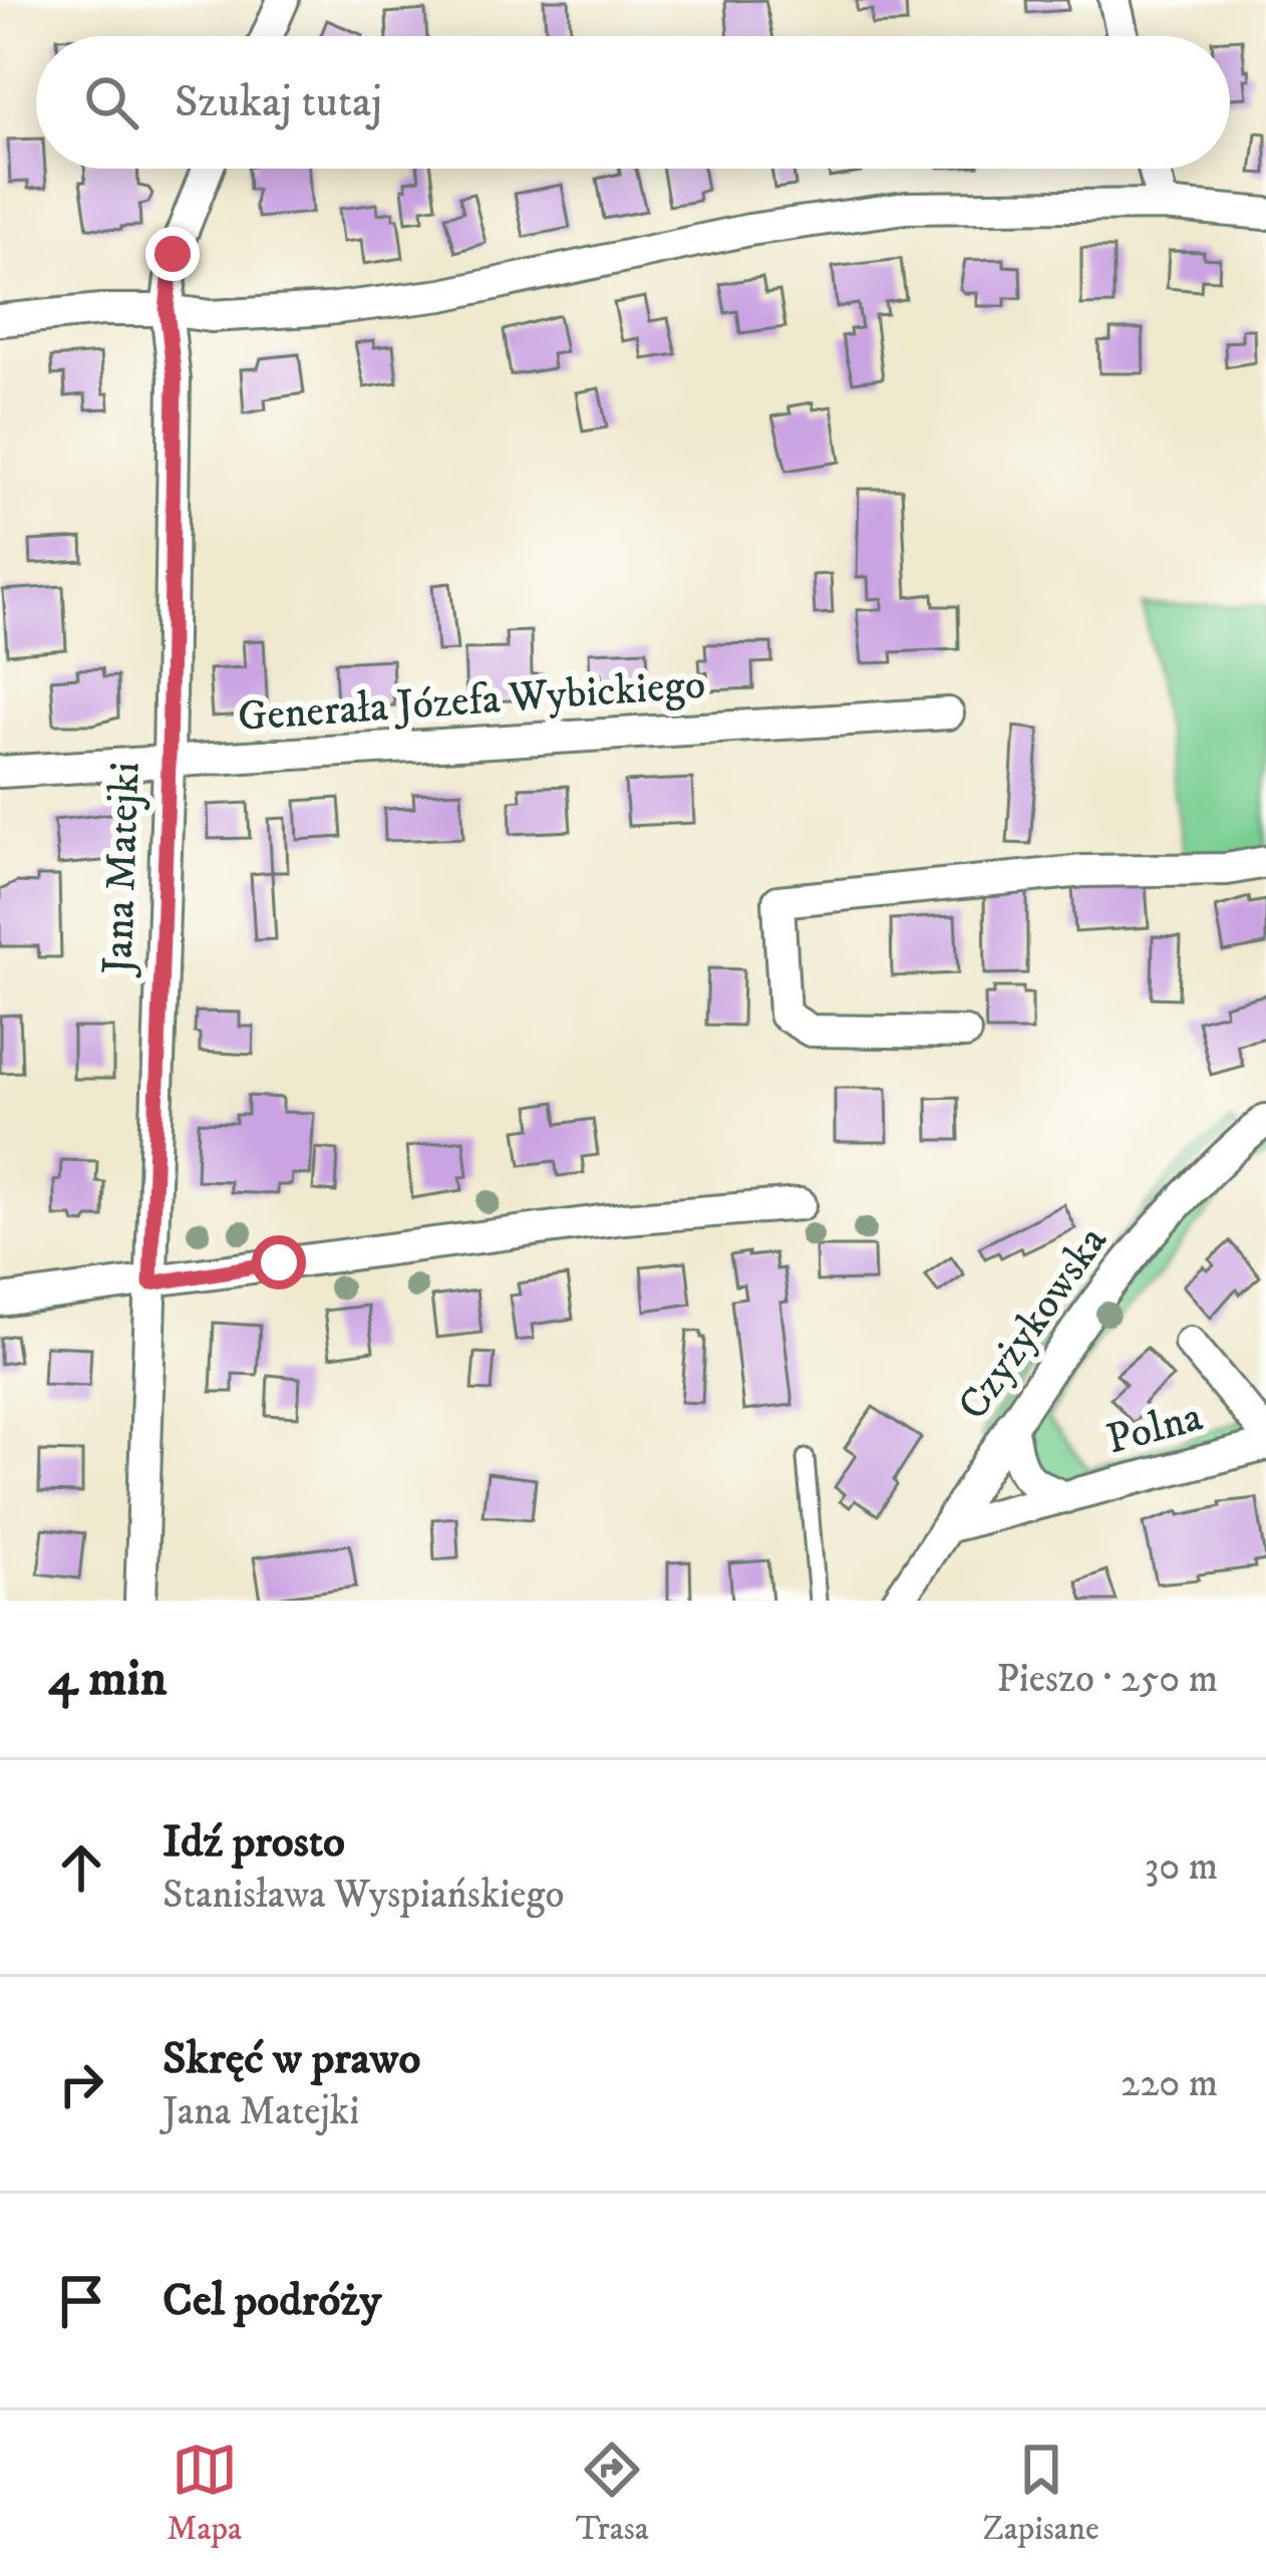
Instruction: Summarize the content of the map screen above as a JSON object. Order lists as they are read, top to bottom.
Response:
{
  "streets": {
    "street": [
      "Generała Józefa Wybickiego",
      "Jana Matejki",
      "Czyżykowska",
      "Polna"
    ]
  },
  "crossings": [
    ["Generała Józefa Wybickiego", "Jana Matejki"],
    ["Czyżykowska", "Polna"]
  ],
  "page": {
    "search": "Szukaj tutaj",
    "heading": ["4 min", "Pieszo · 250 m"],
    "list": [
      ["Idź prosto", "Stanisława Wyspiańskiego", "30 m"],
      ["Skręć w prawo", "Jana Matejki", "220 m"],
      "Cel podróży"
    ],
    "nav": ["Mapa", "Trasa", "Zapisane"]
  }
}
